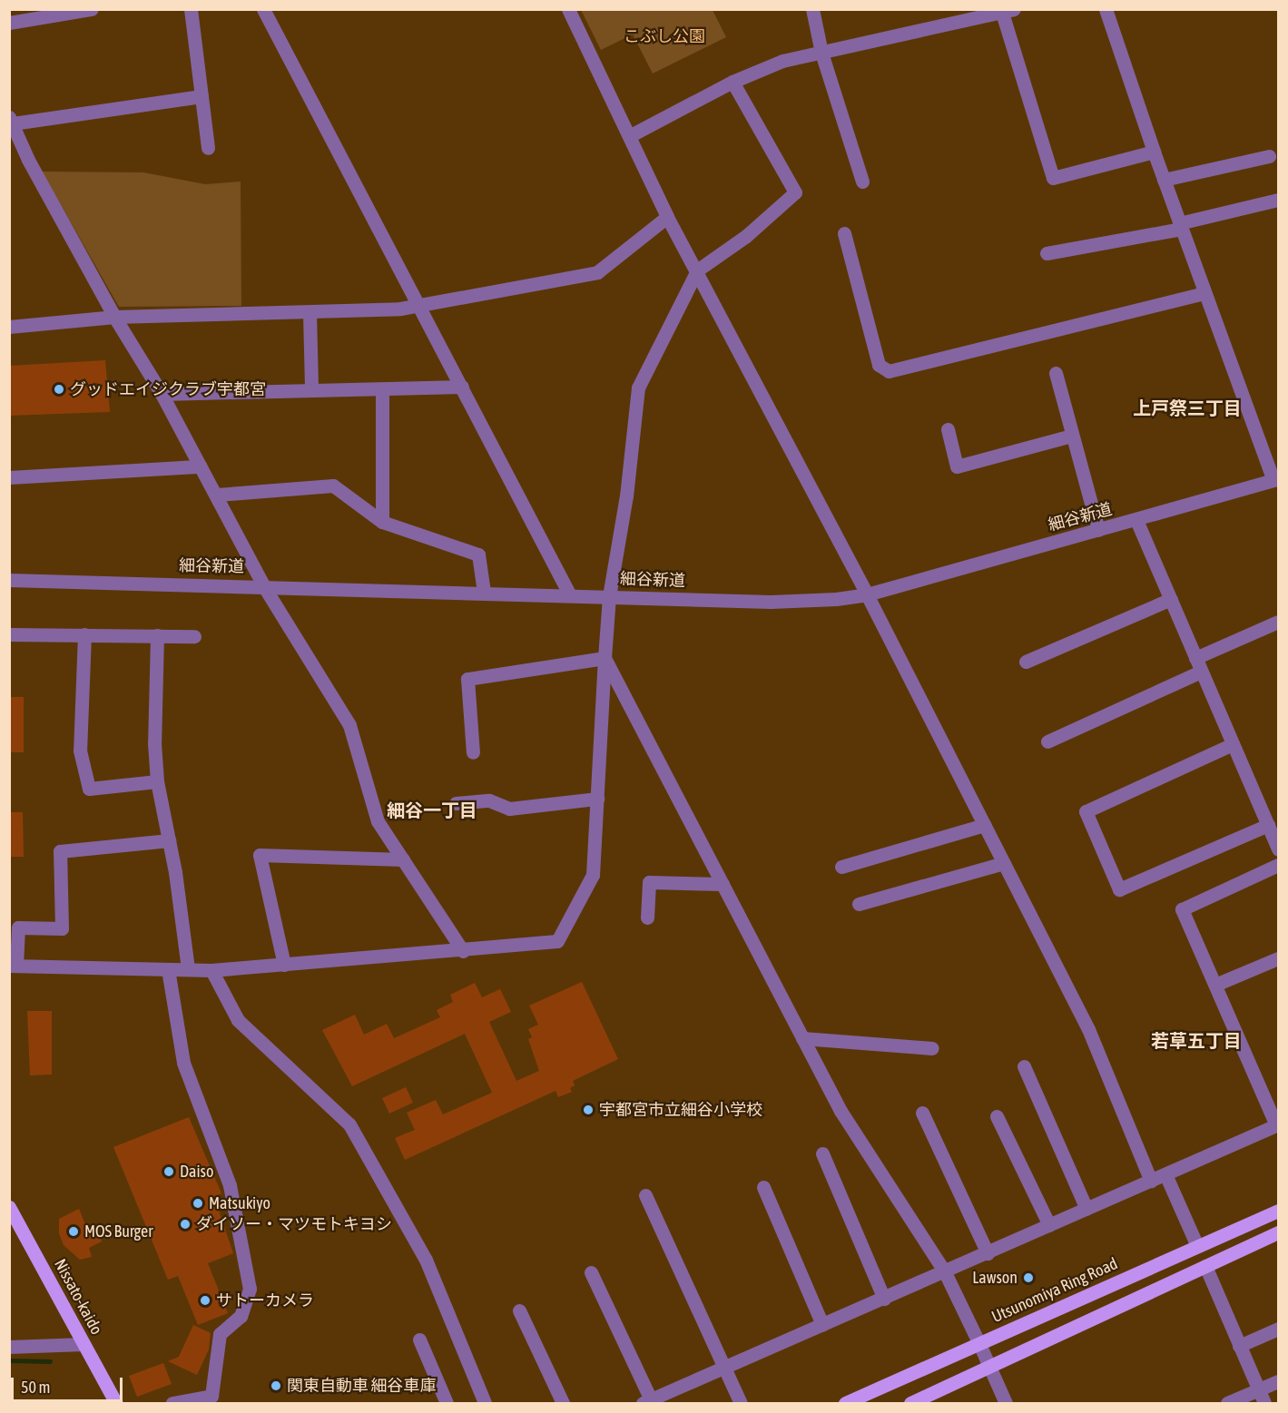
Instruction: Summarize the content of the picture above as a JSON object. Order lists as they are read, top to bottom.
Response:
{
  "streets": {
    "main road": ["Utsunomiya Ring Road", "Nissato-kaido"],
    "street": ["細谷新道"]
  },
  "districts": ["上戸祭三丁目", "細谷一丁目", "若草五丁目"],
  "parks": ["こぶし公園"],
  "places": [
    "グッドエイジクラブ宇都宮",
    "宇都宮市立細谷小学校",
    "Daiso",
    "Matsukiyo",
    "ダイソー・マツモトキヨシ",
    "MOS Burger",
    "Lawson",
    "サトーカメラ",
    "関東自動車 細谷車庫"
  ],
  "scale_bar": "50 m"
}
